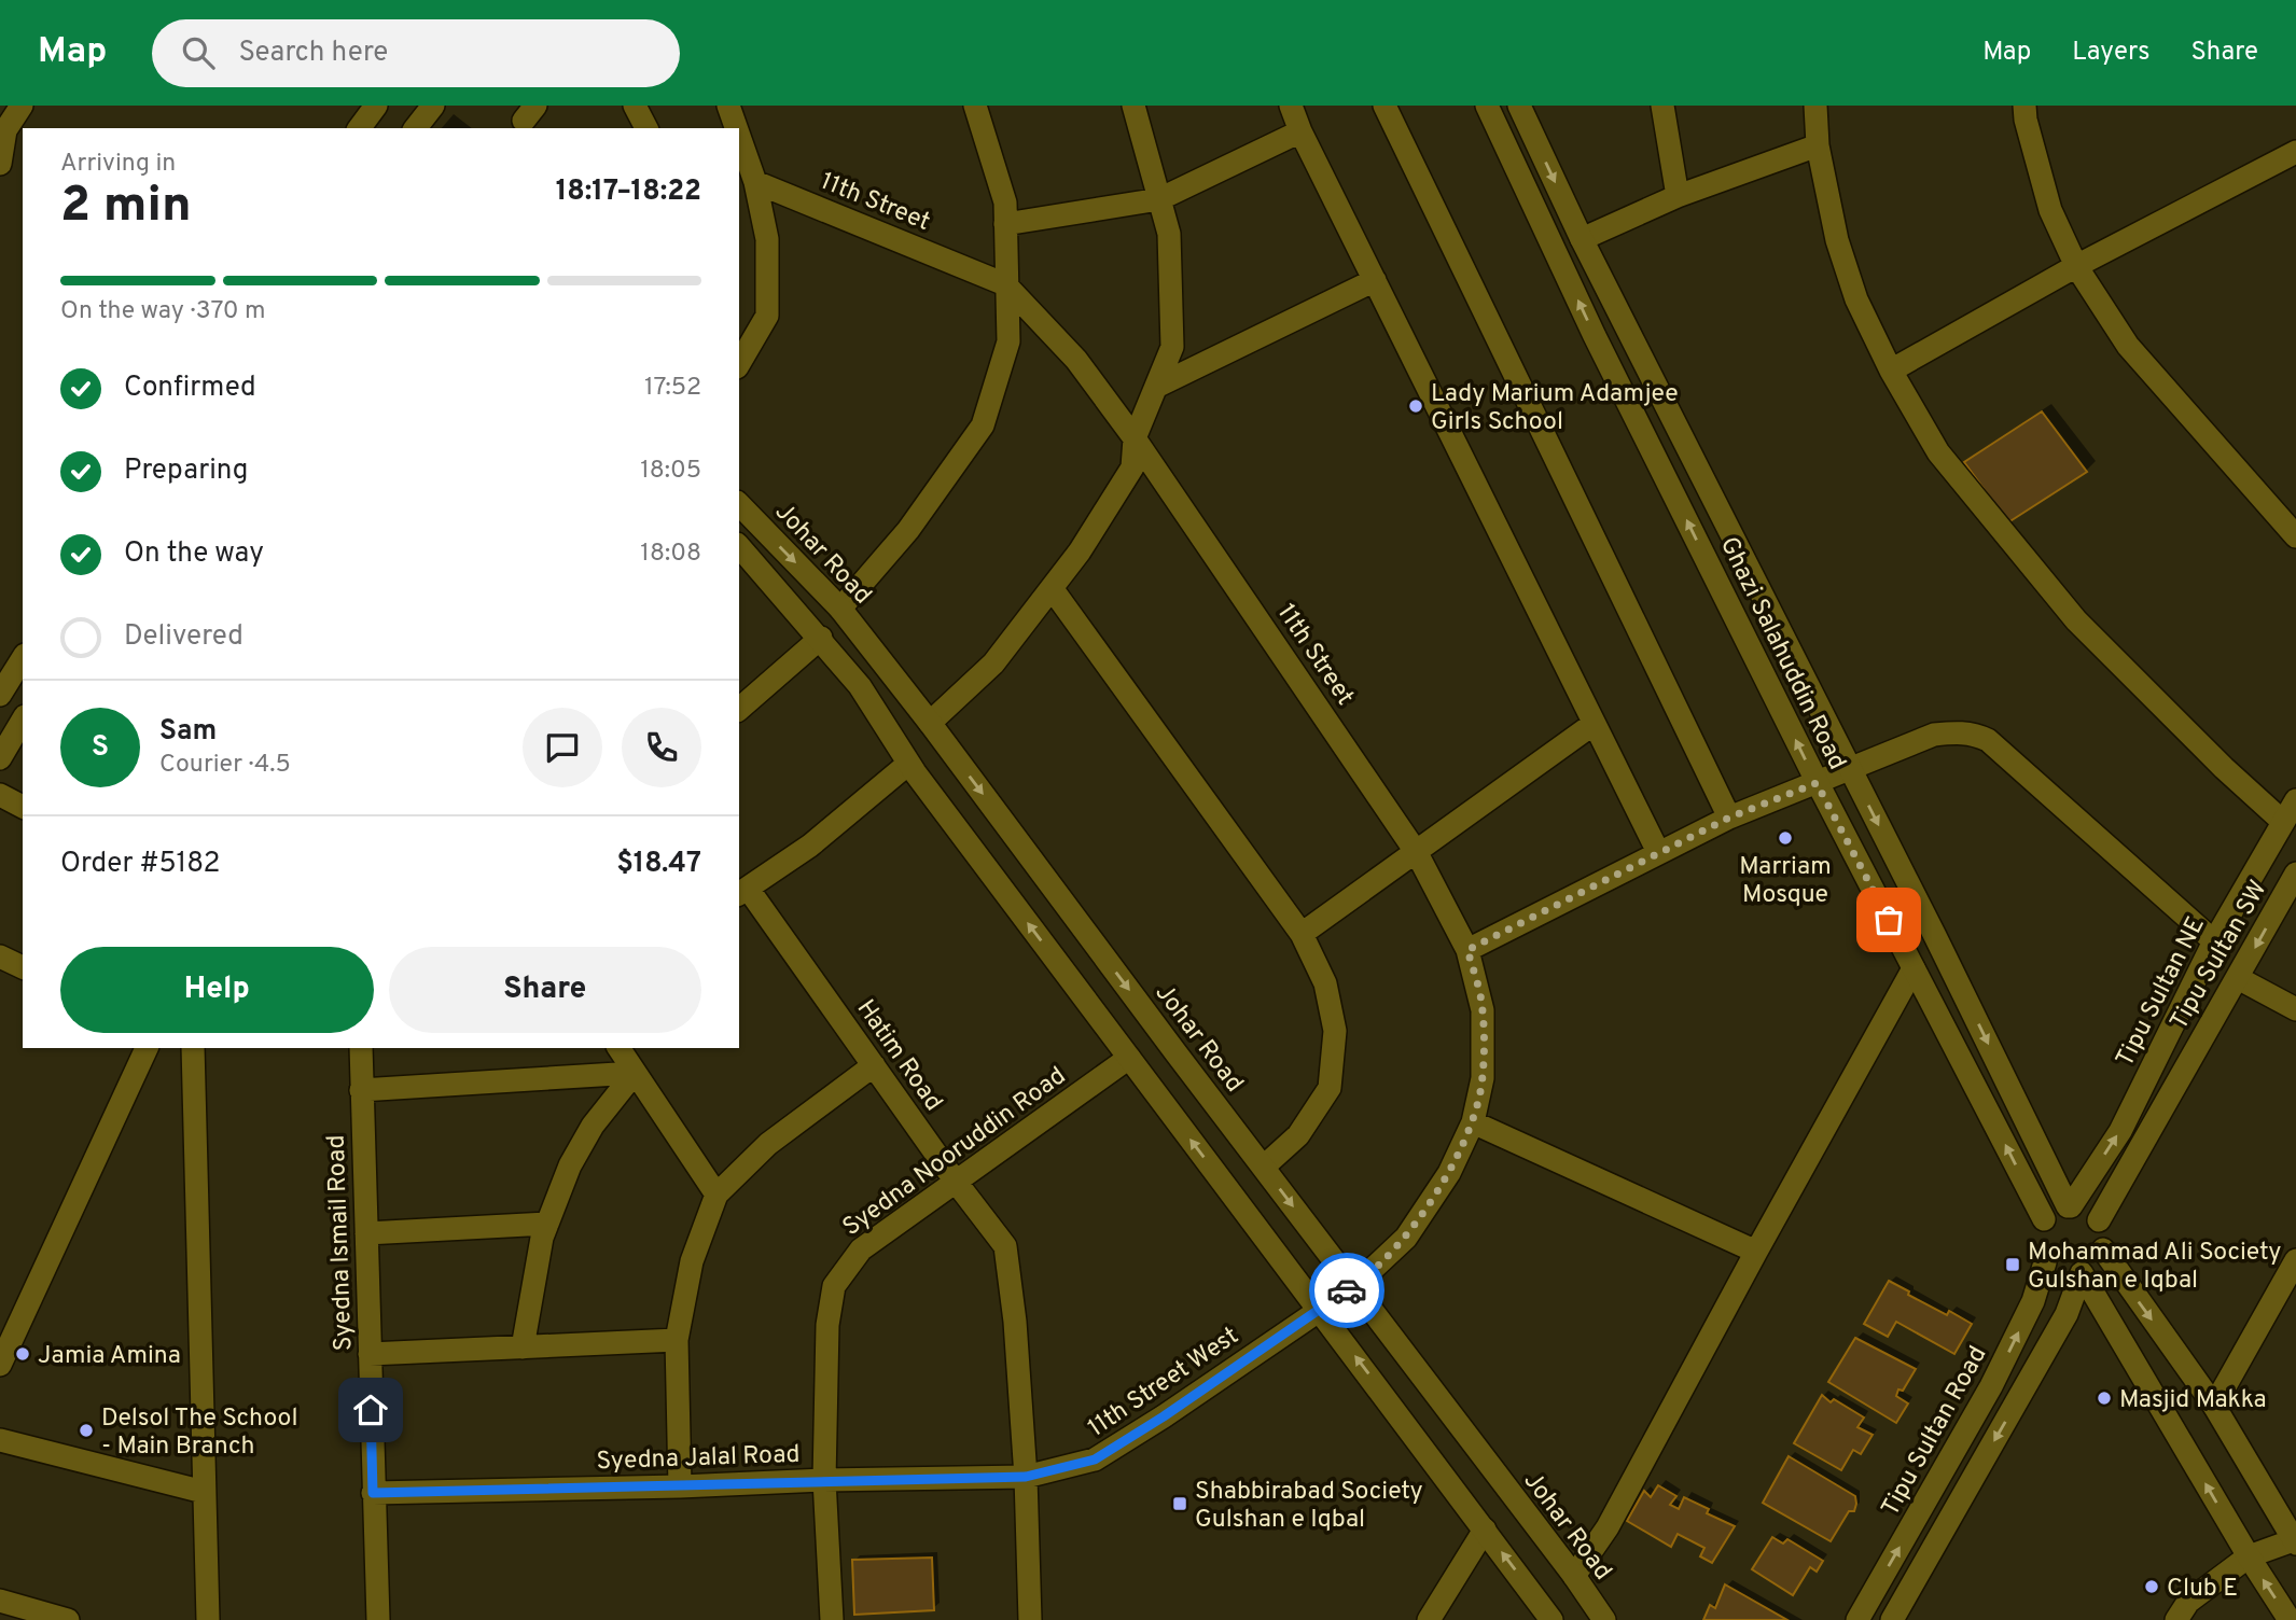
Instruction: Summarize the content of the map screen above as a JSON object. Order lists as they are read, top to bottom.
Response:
{
  "streets": {
    "street": [
      "11th Street",
      "Johar Road",
      "Ghazi Salahuddin Road",
      "Tipu Sultan SW",
      "Tipu Sultan NE",
      "Hatim Road",
      "Syedna Nooruddin Road",
      "Syedna Ismail Road",
      "11th Street West",
      "Tipu Sultan Road",
      "Syedna Jalal Road"
    ]
  },
  "crossings": [
    ["11th Street", "Johar Road"],
    ["11th Street", "11th Street West"],
    ["Ghazi Salahuddin Road", "Tipu Sultan SW"],
    ["Ghazi Salahuddin Road", "Tipu Sultan NE"],
    ["Ghazi Salahuddin Road", "Tipu Sultan Road"],
    ["Tipu Sultan SW", "Tipu Sultan NE"],
    ["Tipu Sultan SW", "Tipu Sultan Road"],
    ["Tipu Sultan NE", "Tipu Sultan Road"],
    ["Hatim Road", "Syedna Nooruddin Road"],
    ["Hatim Road", "11th Street West"],
    ["Hatim Road", "Syedna Jalal Road"],
    ["Syedna Nooruddin Road", "Syedna Jalal Road"],
    ["Syedna Ismail Road", "Syedna Jalal Road"],
    ["11th Street West", "Syedna Jalal Road"]
  ],
  "one_way": ["Tipu Sultan NE"],
  "places": {
    "other": [
      "Lady Marium Adamjee Girls School",
      "Marriam Mosque",
      "Jamia Amina",
      "Masjid Makka",
      "Delsol The School - Main Branch",
      "Club E"
    ],
    "transit": ["Mohammad Ali Society Gulshan e Iqbal", "Shabbirabad Society Gulshan e Iqbal"]
  },
  "page": {
    "header": "Map",
    "search": "Search here",
    "nav": ["Map", "Layers", "Share"],
    "heading": ["2 min", "Arriving in", "18:17–18:22"],
    "panel": [
      "Sam",
      "Courier · 4.5",
      "Order #5182",
      "$18.47"
    ],
    "bar": "On the way · 370 m",
    "list": [
      ["Confirmed", "17:52"],
      ["Preparing", "18:05"],
      ["On the way", "18:08"],
      "Delivered"
    ],
    "round": "S",
    "buttons": ["Help", "Share"]
  }
}
